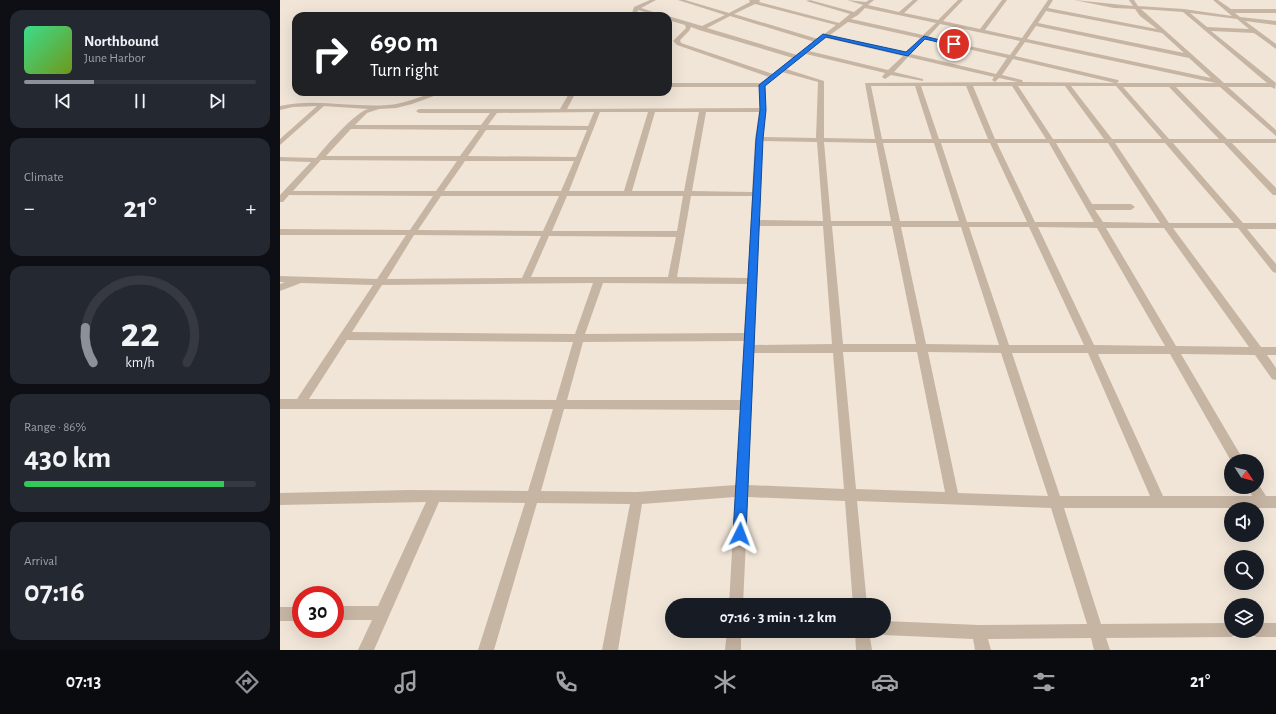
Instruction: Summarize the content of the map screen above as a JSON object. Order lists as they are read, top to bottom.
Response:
{
  "north": "bottom right",
  "page": {
    "turn": ["690 m", "Turn right"],
    "song": ["Northbound", "June Harbor"],
    "tile": [
      "Climate",
      ["Range · 86%", "430 km"],
      ["Arrival", "07:16"]
    ],
    "heat": ["−", "21°", "+"],
    "limit": "30",
    "trip": "07:16 · 3 min · 1.2 km",
    "tabs": ["07:13", "21°"],
    "gauge": ["22", "km/h"]
  }
}
